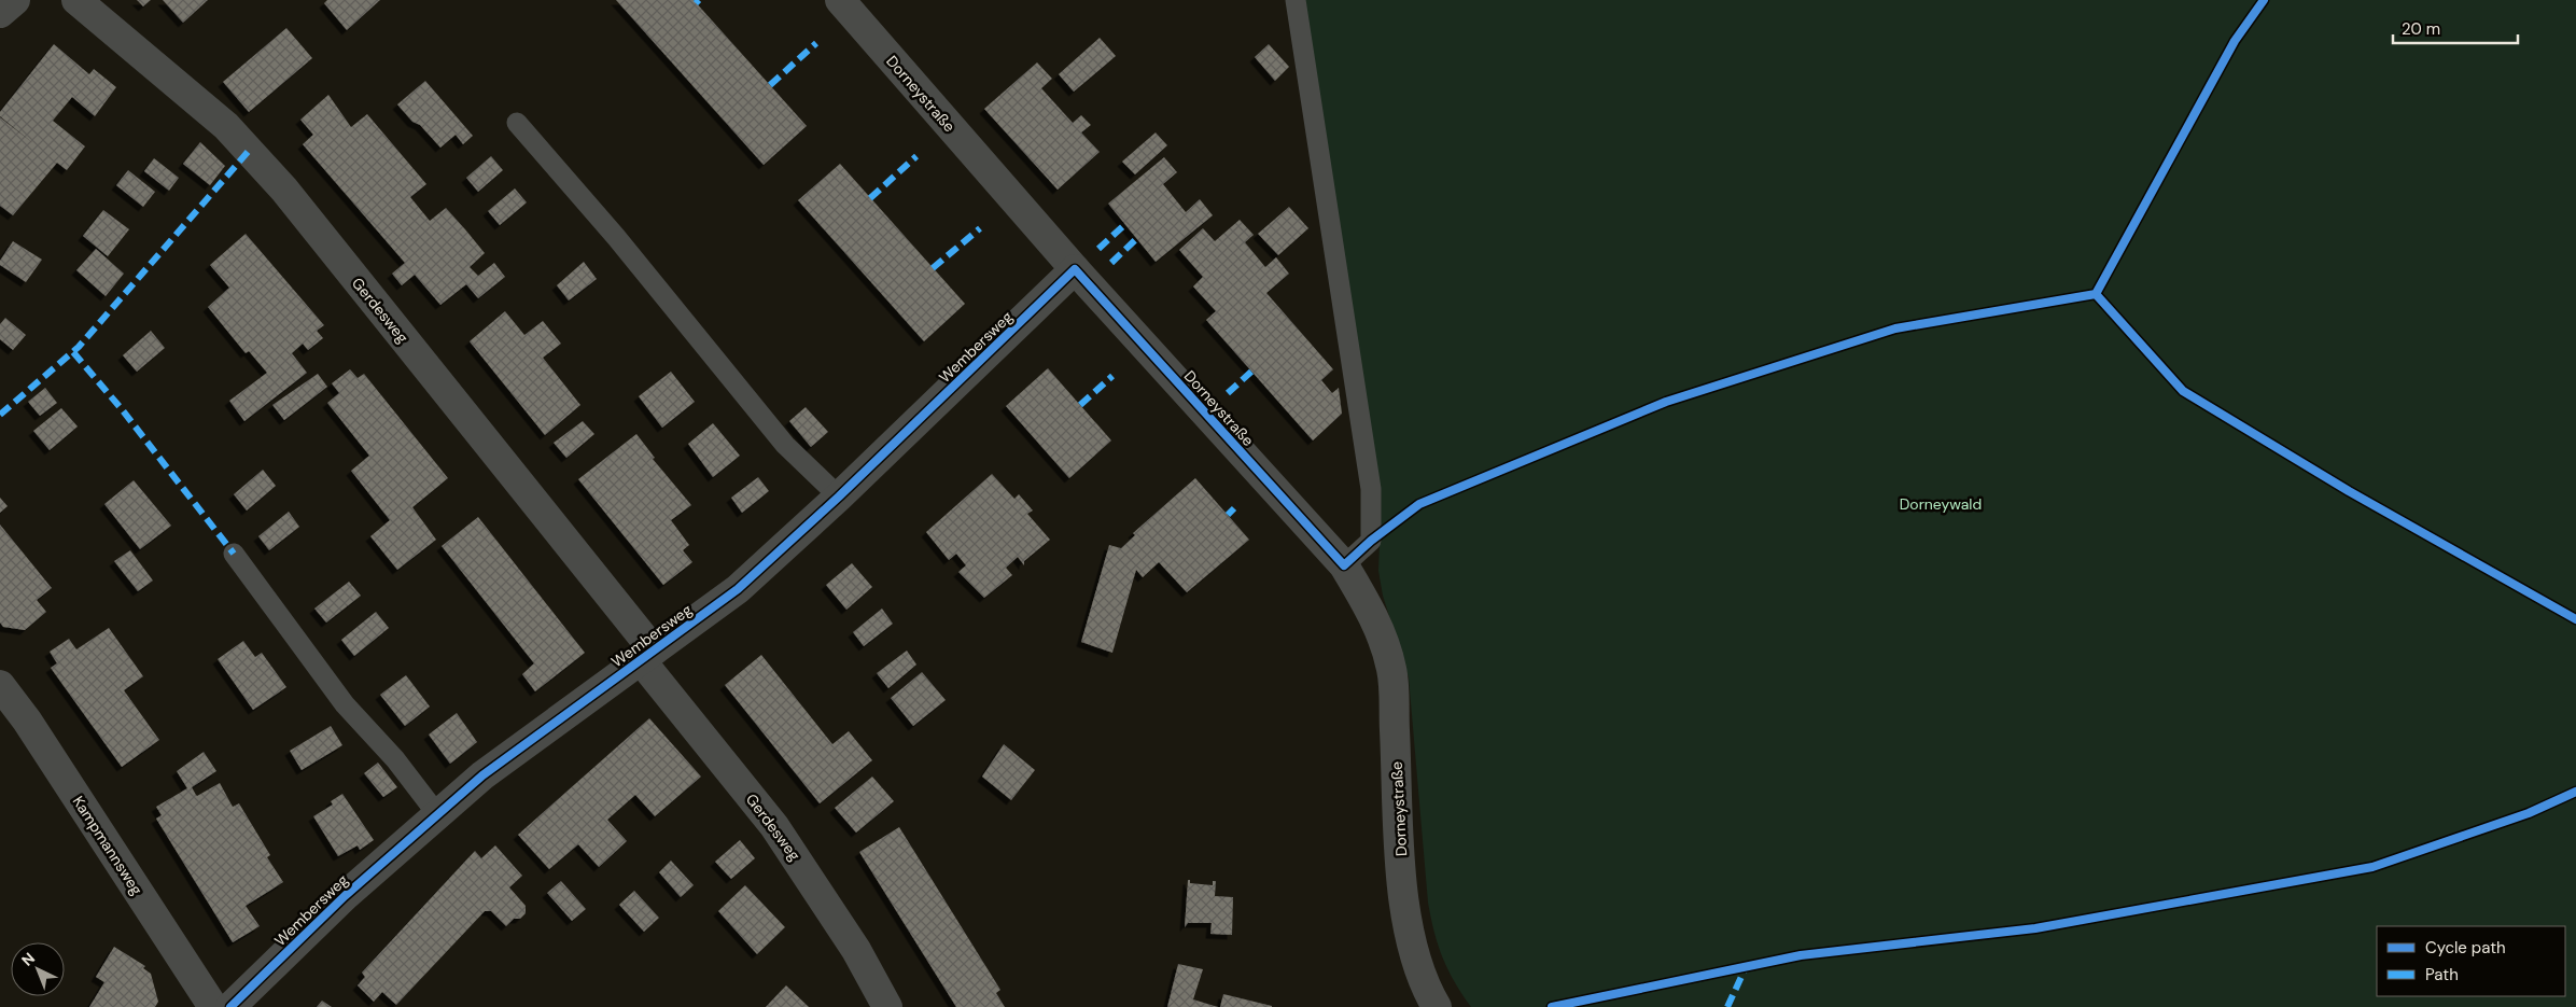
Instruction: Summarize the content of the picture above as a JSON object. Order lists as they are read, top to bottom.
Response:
{
  "streets": {
    "street": [
      "Dorneystraße",
      "Gerdesweg",
      "Wembersweg",
      "Kampmannsweg"
    ]
  },
  "crossings": [
    ["Dorneystraße", "Wembersweg"],
    ["Gerdesweg", "Wembersweg"]
  ],
  "parks": ["Dorneywald"],
  "legend": ["Cycle path", "Path"],
  "scale_bar": "20 m",
  "north": "top left"
}
